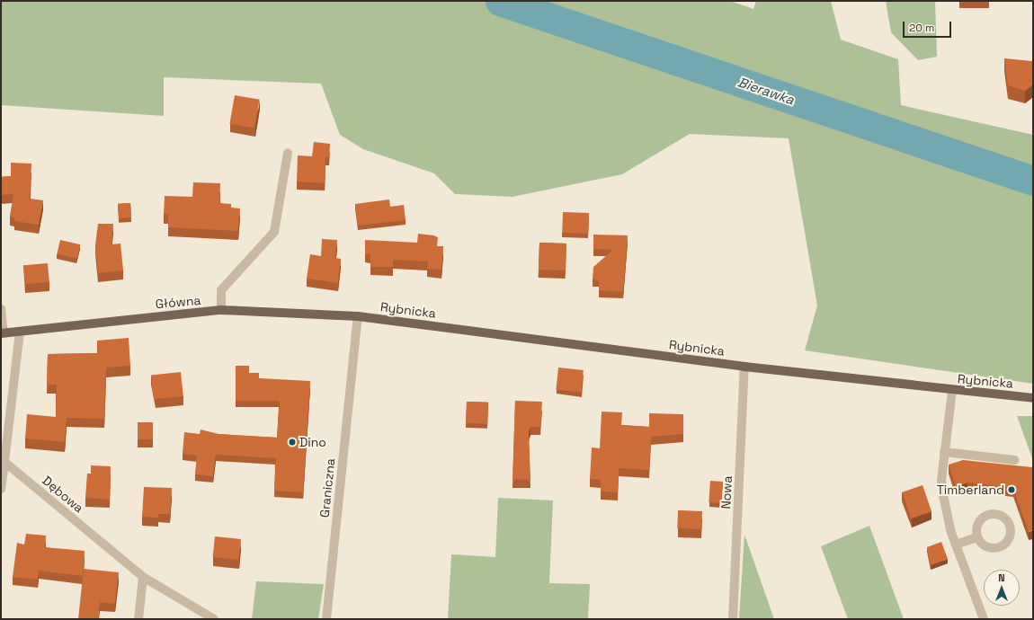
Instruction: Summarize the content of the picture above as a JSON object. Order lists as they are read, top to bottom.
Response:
{
  "streets": {
    "main road": ["Główna", "Rybnicka"],
    "street": ["Graniczna", "Nowa", "Dębowa"]
  },
  "crossings": [
    ["Główna", "Rybnicka"],
    ["Główna", "Graniczna"],
    ["Rybnicka", "Graniczna"],
    ["Rybnicka", "Nowa"]
  ],
  "water": ["Bierawka"],
  "places": ["Dino", "Timberland"],
  "scale_bar": "20 m",
  "north": "top"
}
